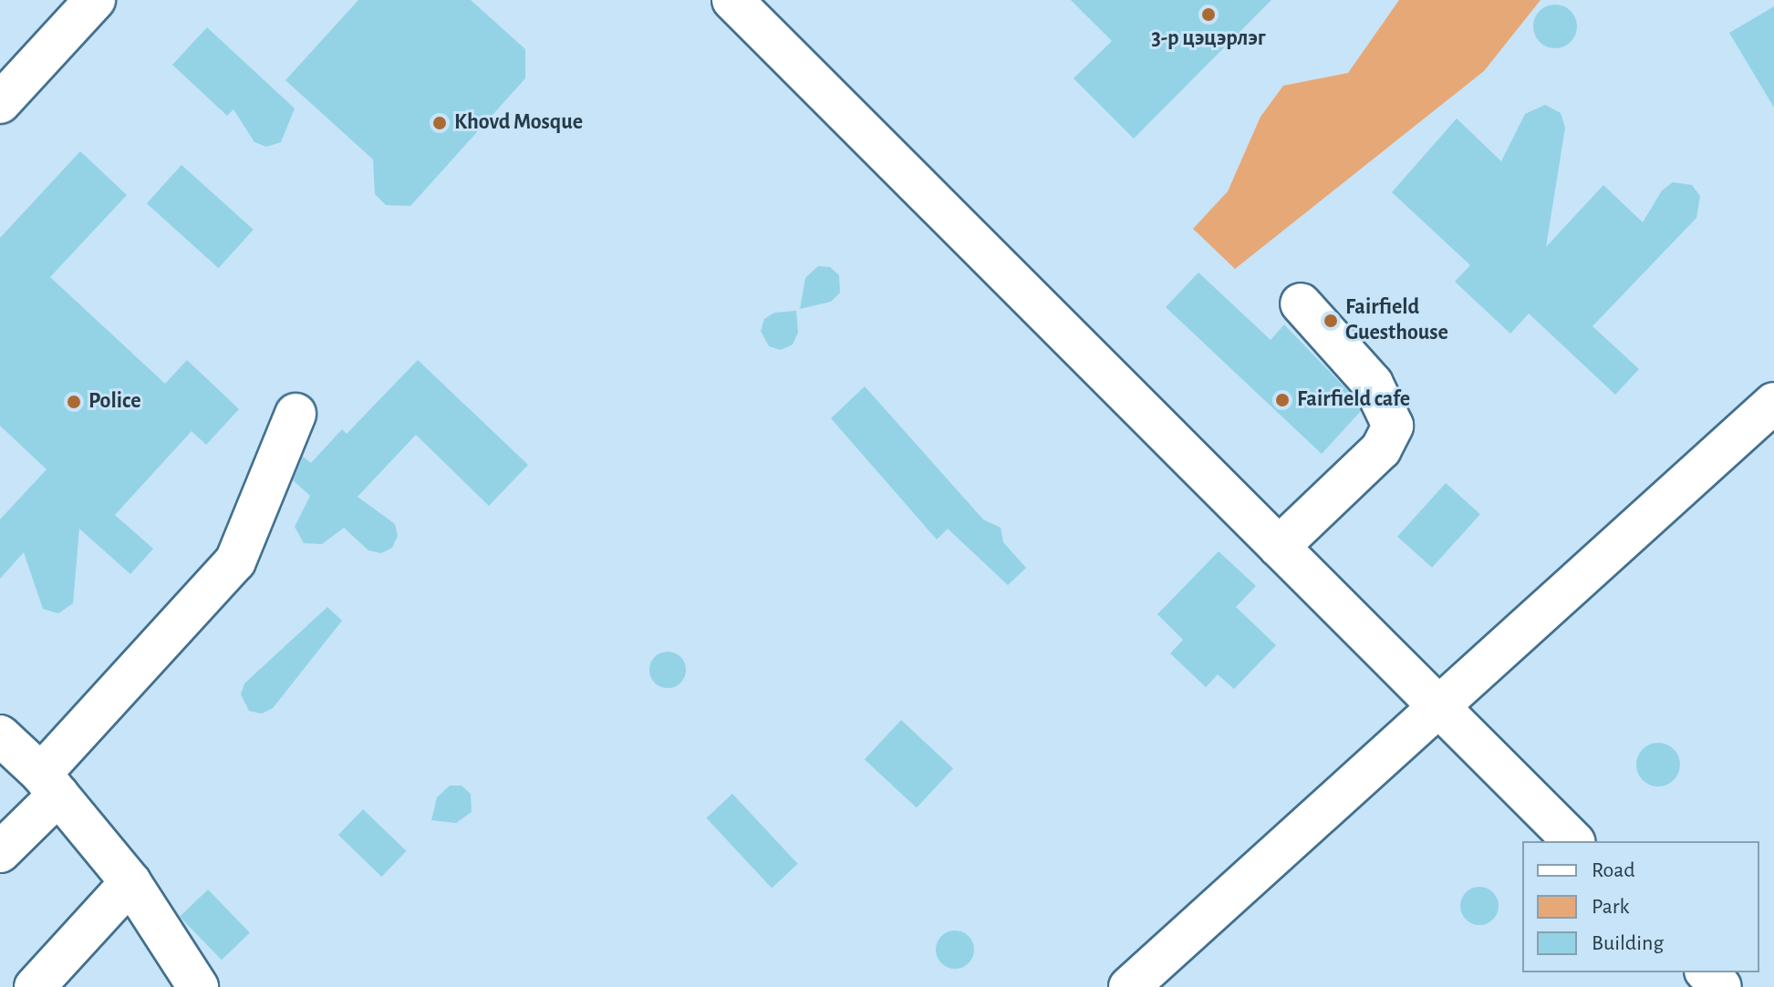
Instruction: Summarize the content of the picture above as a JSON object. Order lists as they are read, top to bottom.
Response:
{
  "places": [
    "3-р цэцэрлэг",
    "Khovd Mosque",
    "Fairfield Guesthouse",
    "Fairfield cafe",
    "Police"
  ],
  "legend": ["Road", "Park", "Building"]
}
